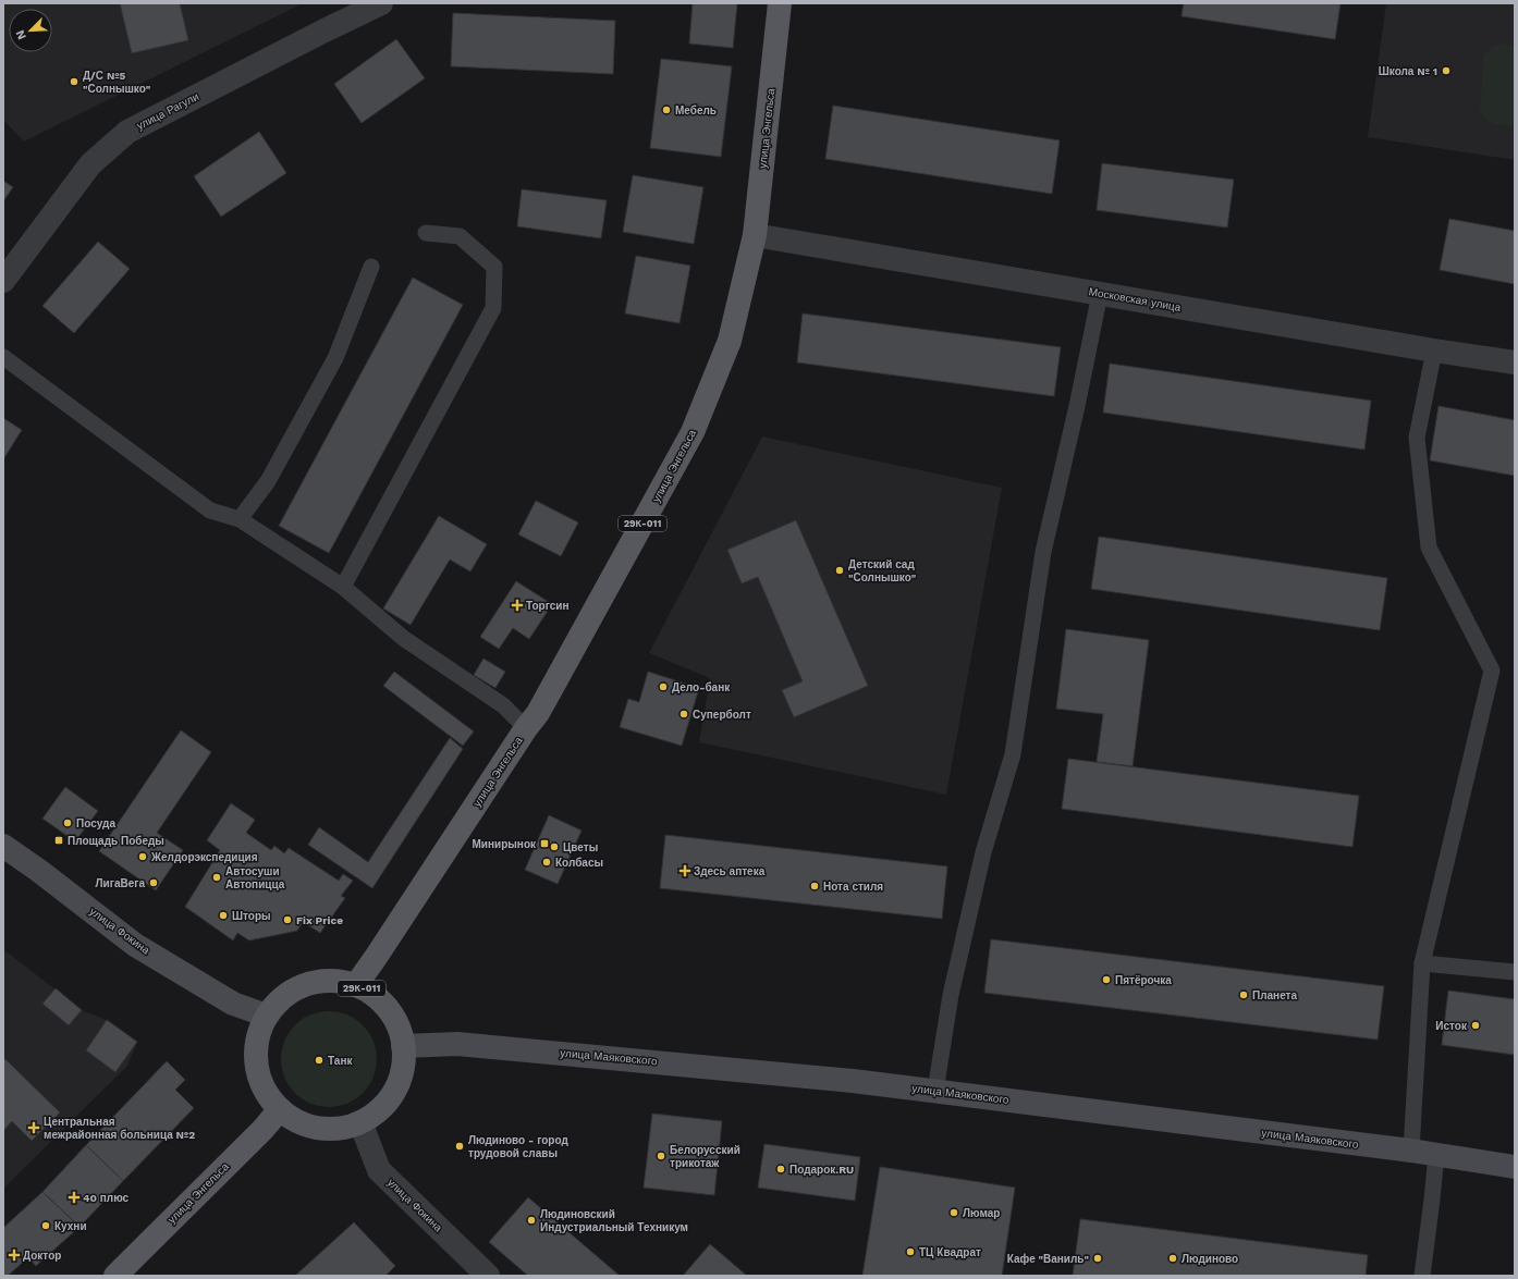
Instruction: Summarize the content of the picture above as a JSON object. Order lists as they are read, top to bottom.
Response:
{
  "streets": {
    "main road": ["улица Энгельса", "29К-011"],
    "street": [
      "улица Рагули",
      "Московская улица",
      "улица Фокина",
      "улица Маяковского"
    ]
  },
  "crossings": [
    ["улица Энгельса", "Московская улица"],
    ["улица Энгельса", "29К-011"],
    ["улица Энгельса", "улица Фокина"],
    ["улица Энгельса", "улица Маяковского"],
    ["29К-011", "улица Фокина"],
    ["29К-011", "улица Маяковского"],
    ["улица Фокина", "улица Маяковского"]
  ],
  "places": {
    "other": [
      "Школа № 1",
      "Д/С №5 \"Солнышко\"",
      "Мебель",
      "Детский сад \"Солнышко\"",
      "Дело-банк",
      "Суперболт",
      "Посуда",
      "Цветы",
      "Желдорэкспедиция",
      "Колбасы",
      "Автосуши Автопицца",
      "ЛигаВега",
      "Нота стиля",
      "Шторы",
      "Fix Price",
      "Пятёрочка",
      "Планета",
      "Исток",
      "Танк",
      "Людиново - город трудовой славы",
      "Белорусский трикотаж",
      "Подарок.RU",
      "Люмар",
      "Людиновский Индустриальный Техникум",
      "Кухни",
      "ТЦ Квадрат",
      "Кафе \"Ваниль\"",
      "Людиново"
    ],
    "health": [
      "Торгсин",
      "Здесь аптека",
      "Центральная межрайонная больница №2",
      "40 плюс",
      "Доктор"
    ],
    "transit": ["Площадь Победы", "Минирынок"]
  },
  "north": "bottom left"
}
